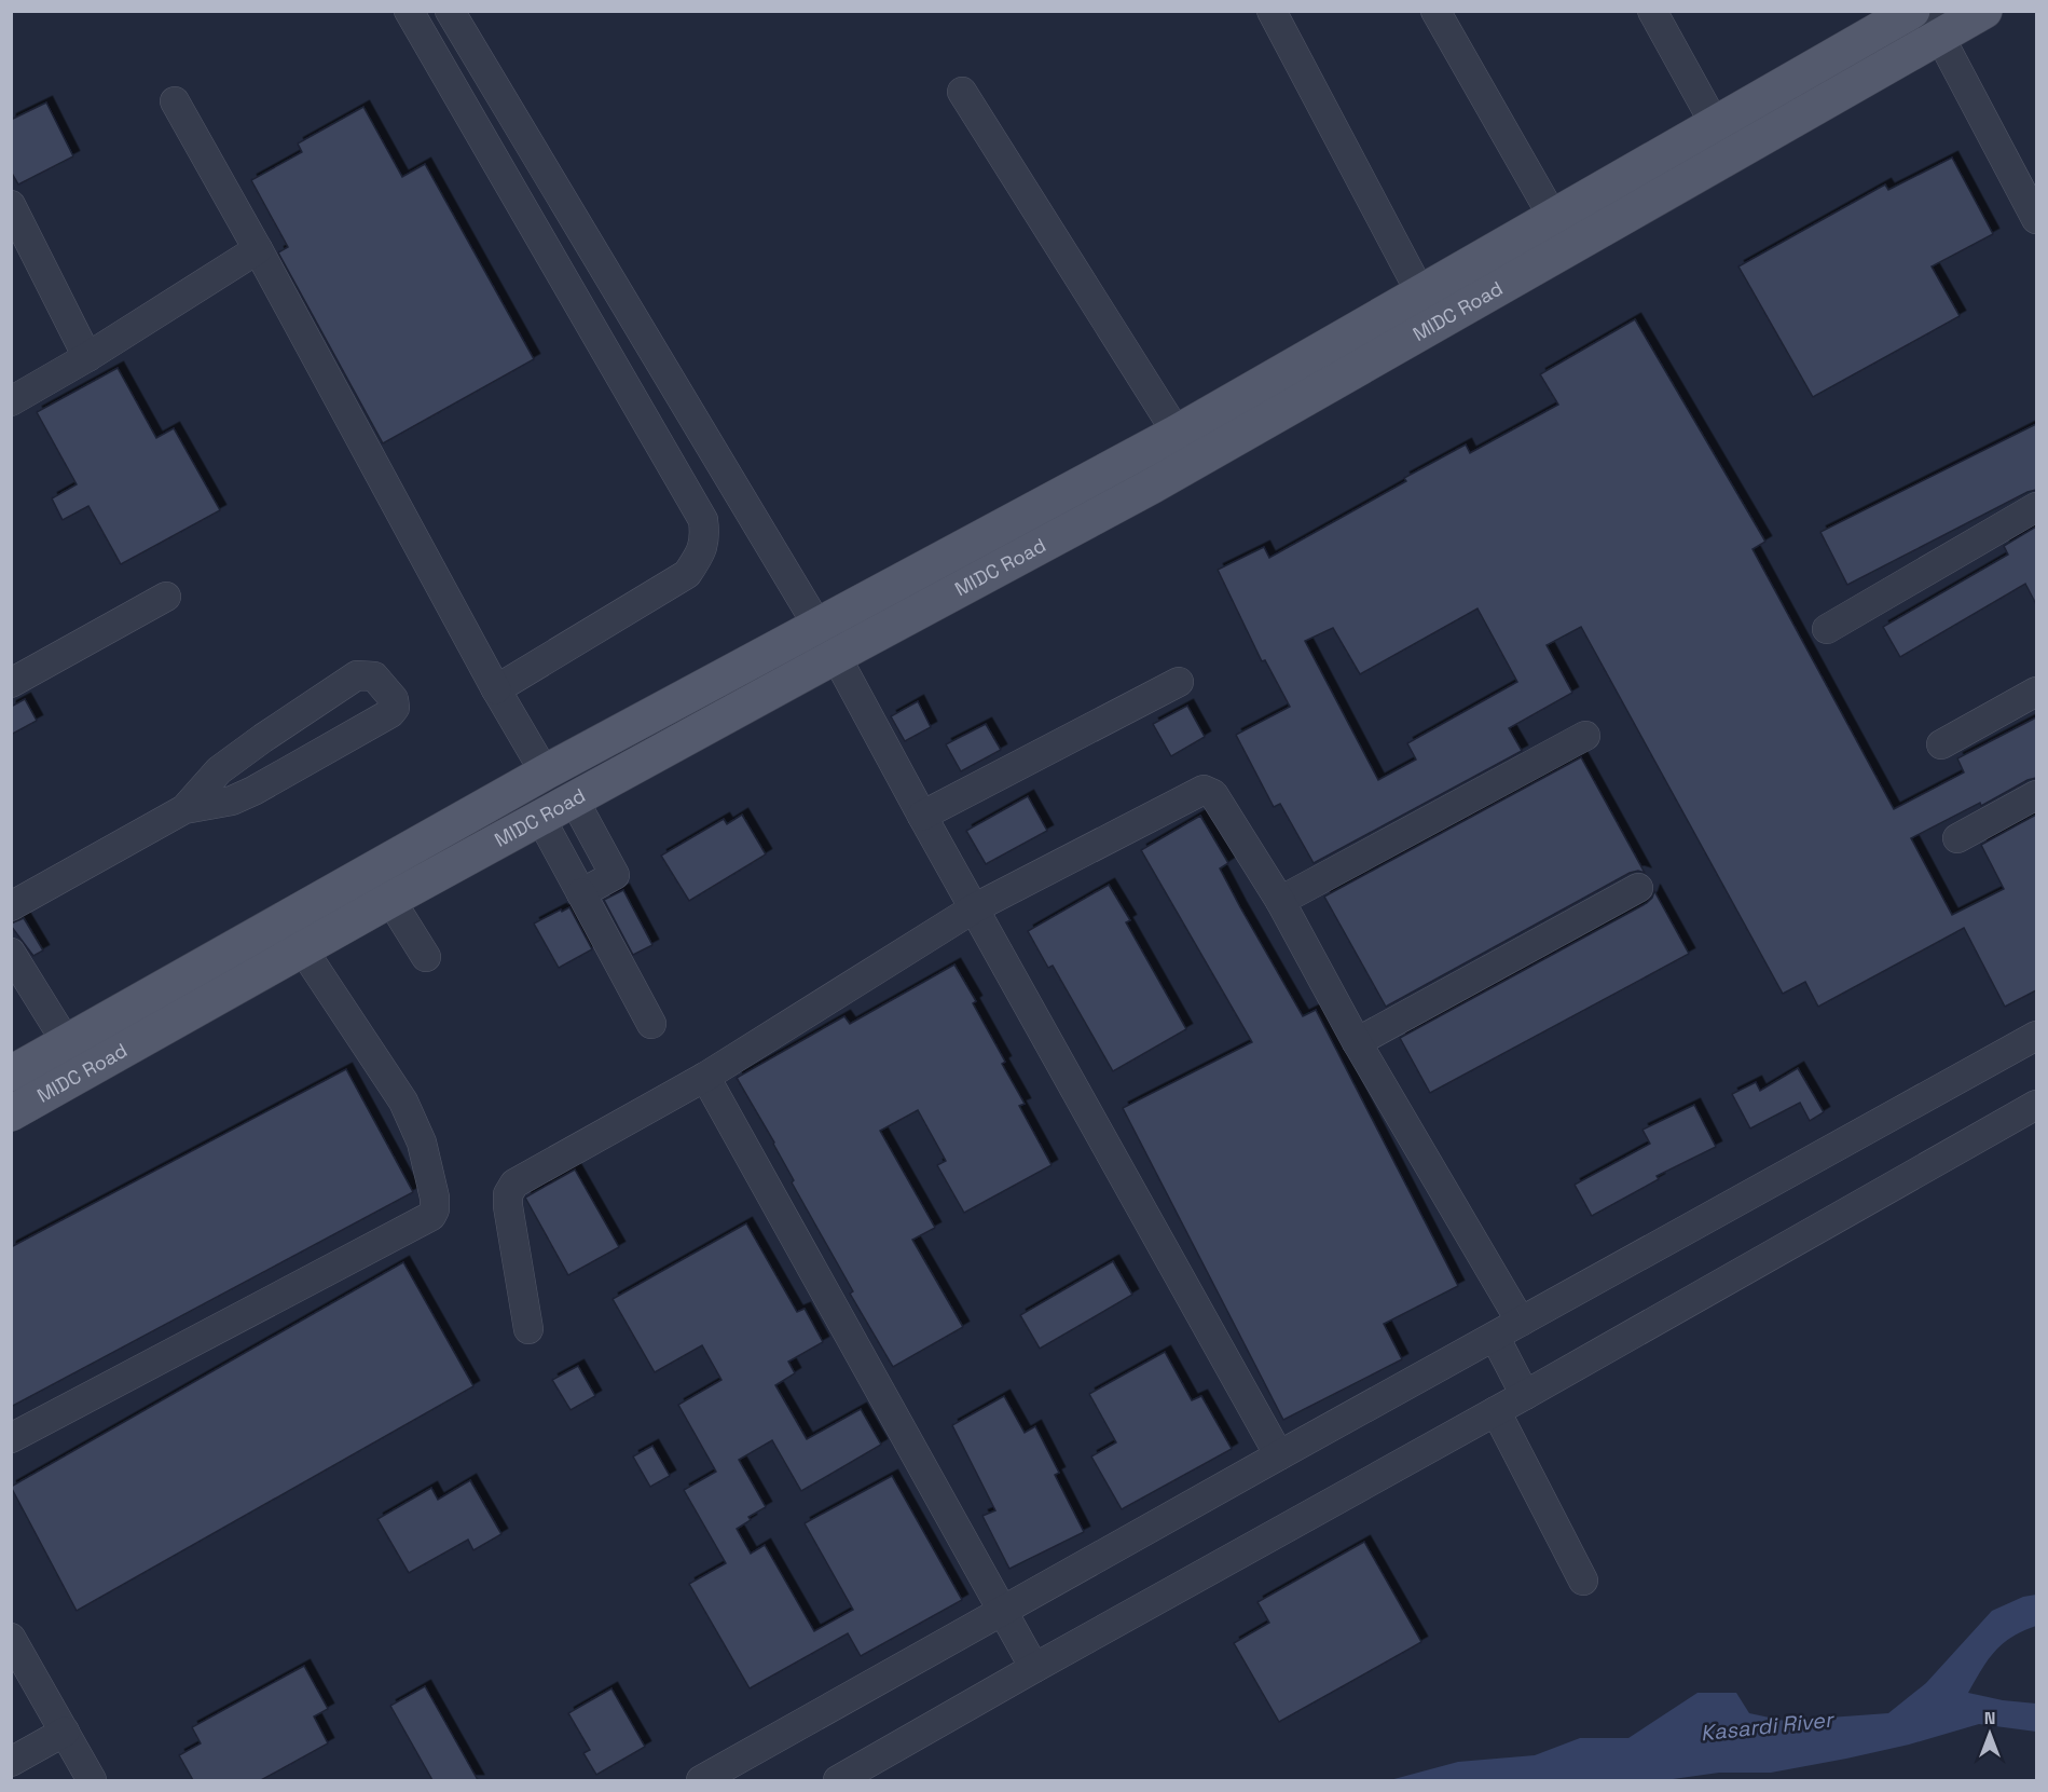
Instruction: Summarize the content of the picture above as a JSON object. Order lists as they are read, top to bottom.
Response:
{
  "streets": {
    "main road": ["MIDC Road"]
  },
  "water": ["Kasardi River"],
  "north": "top"
}
